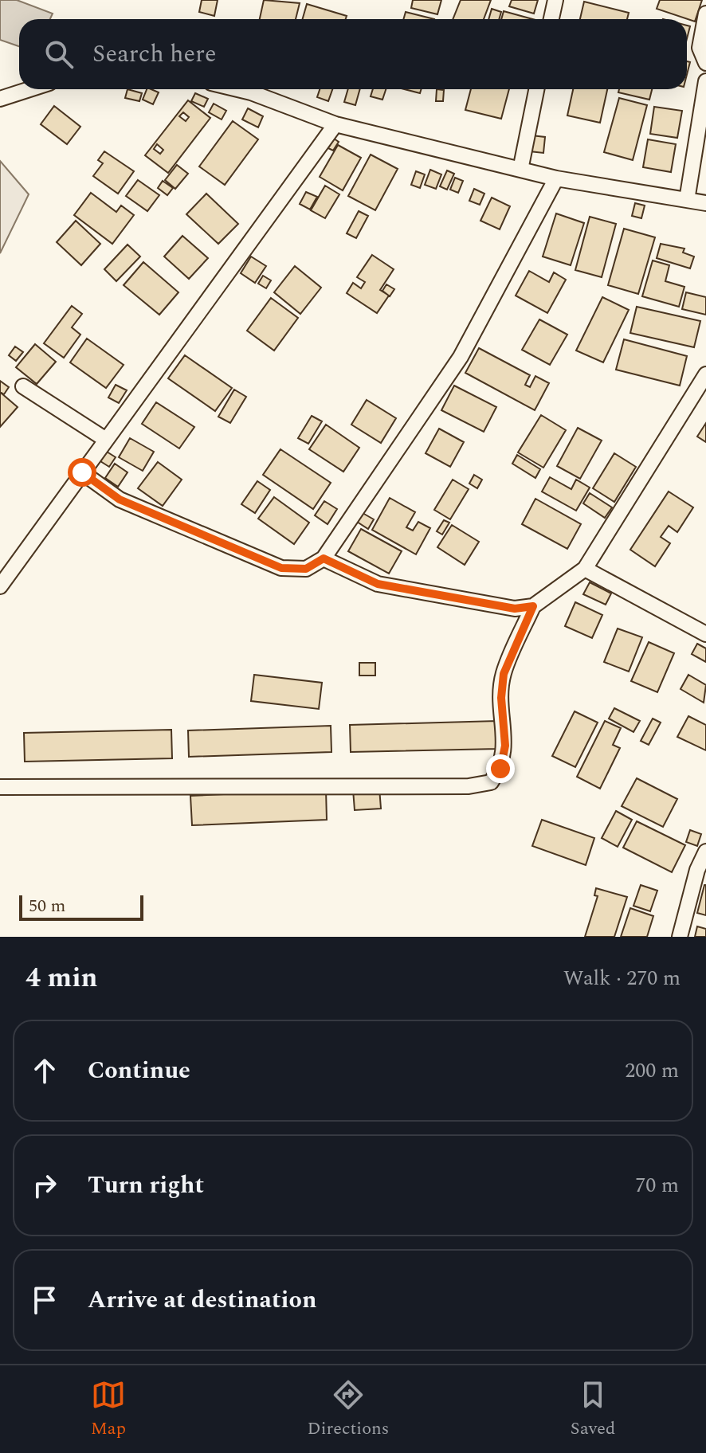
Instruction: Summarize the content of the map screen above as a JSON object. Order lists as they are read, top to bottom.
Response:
{
  "scale_bar": "50 m",
  "page": {
    "search": "Search here",
    "scale": "50 m",
    "heading": ["4 min", "Walk · 270 m"],
    "list": [
      ["Continue", "200 m"],
      ["Turn right", "70 m"],
      "Arrive at destination"
    ],
    "nav": ["Map", "Directions", "Saved"]
  }
}
